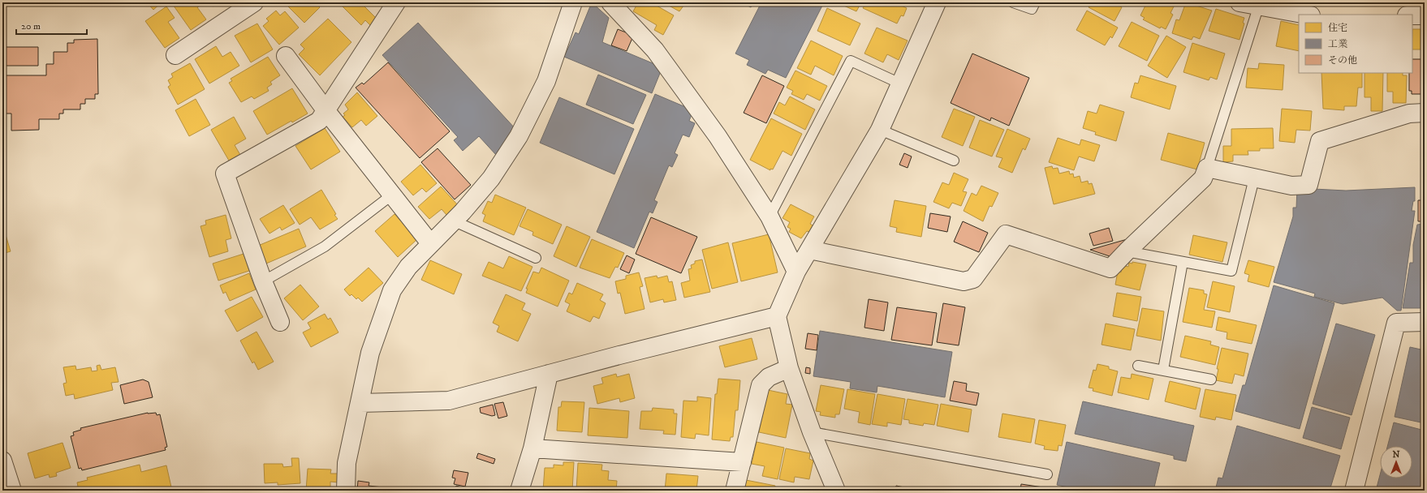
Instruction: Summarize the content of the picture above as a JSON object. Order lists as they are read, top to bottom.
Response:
{
  "legend": ["住宅", "工業", "その他"],
  "scale_bar": "20 m",
  "north": "top"
}
